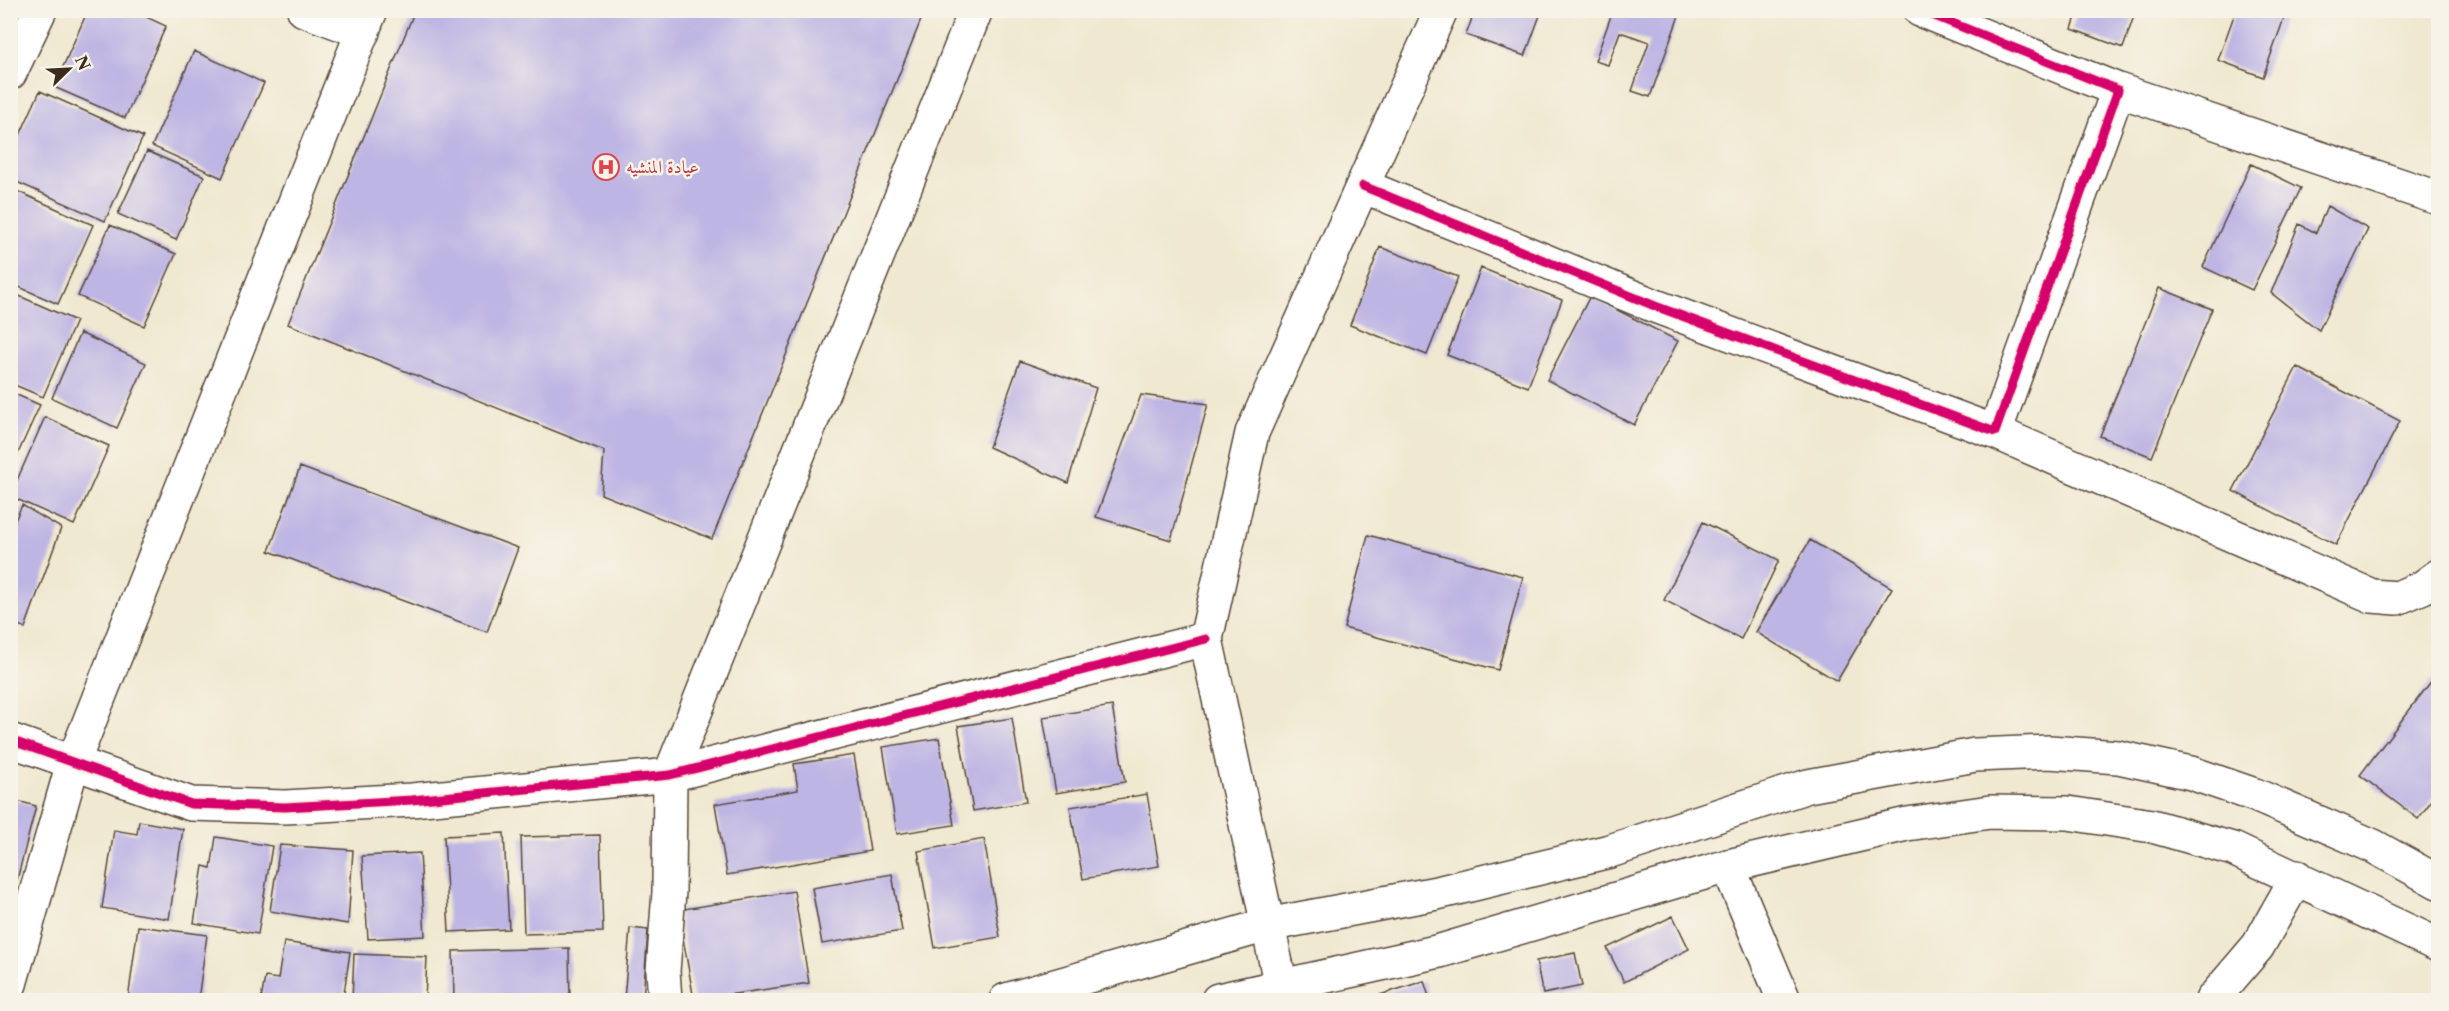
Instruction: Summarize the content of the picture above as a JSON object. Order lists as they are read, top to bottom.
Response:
{
  "places": {
    "hospital": ["عيادة المنشيه"]
  },
  "north": "top right"
}
